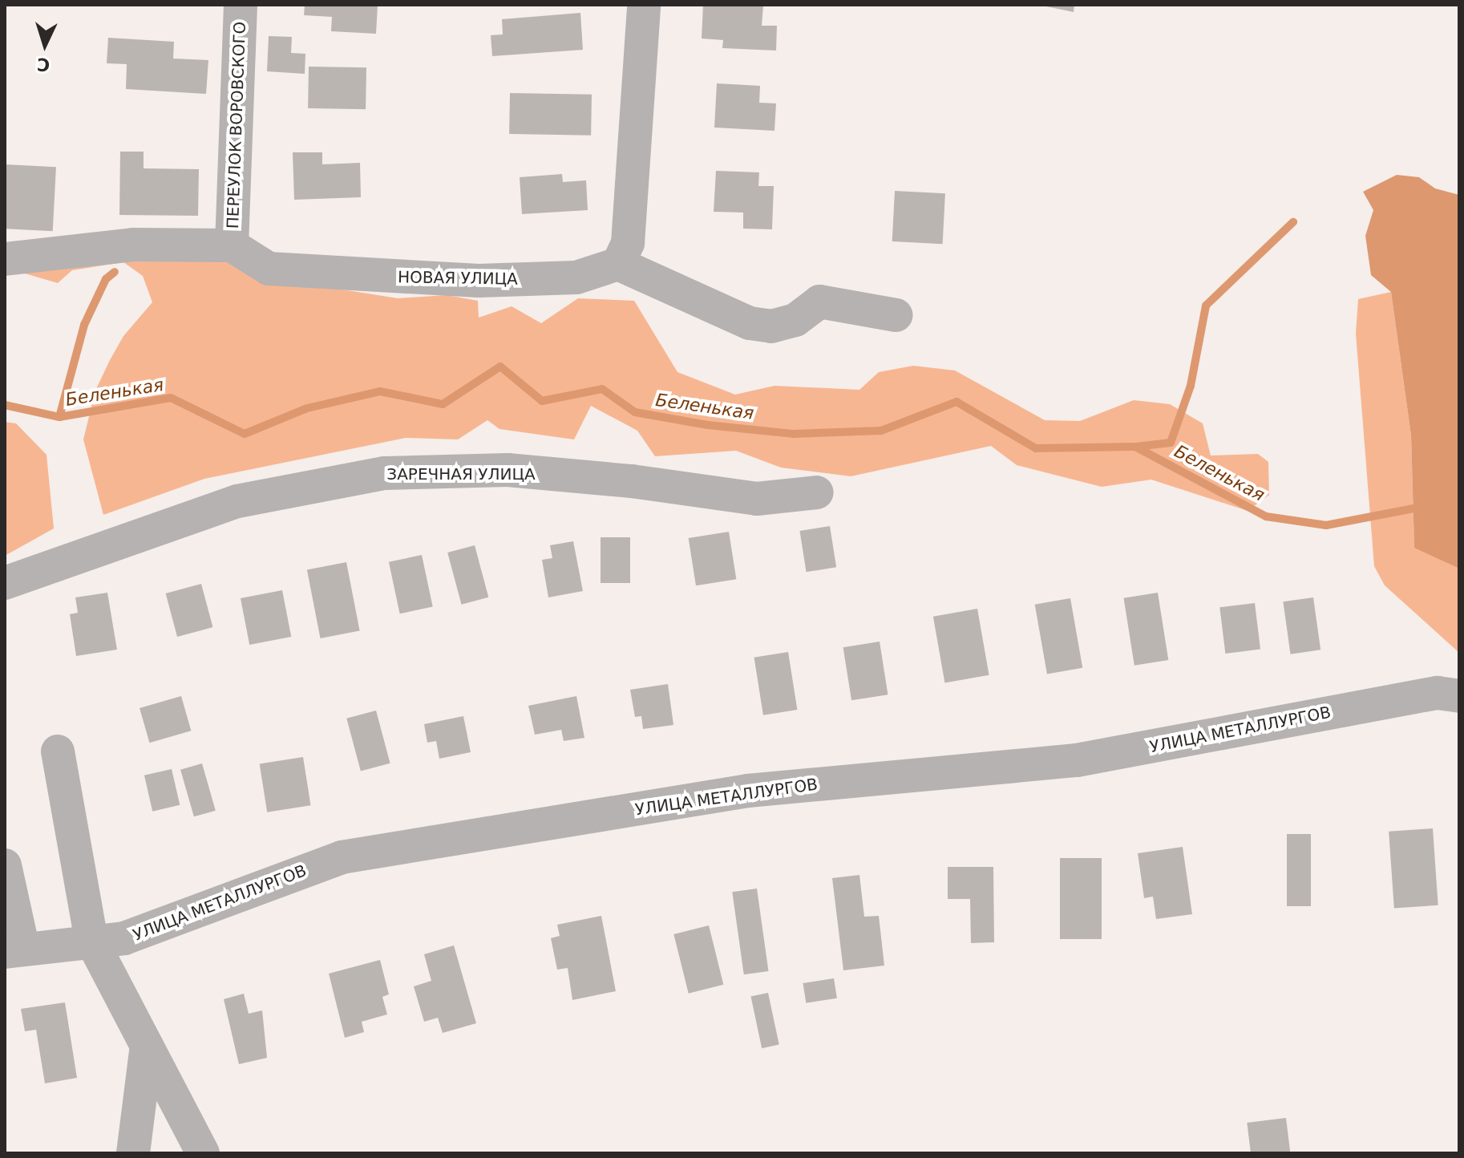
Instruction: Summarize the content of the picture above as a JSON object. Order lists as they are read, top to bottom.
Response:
{
  "streets": {
    "street": [
      "ПЕРЕУЛОК ВОРОВСКОГО",
      "НОВАЯ УЛИЦА",
      "ЗАРЕЧНАЯ УЛИЦА",
      "УЛИЦА МЕТАЛЛУРГОВ"
    ]
  },
  "crossings": [
    ["ПЕРЕУЛОК ВОРОВСКОГО", "НОВАЯ УЛИЦА"]
  ],
  "water": ["Беленькая"],
  "north": "bottom"
}
